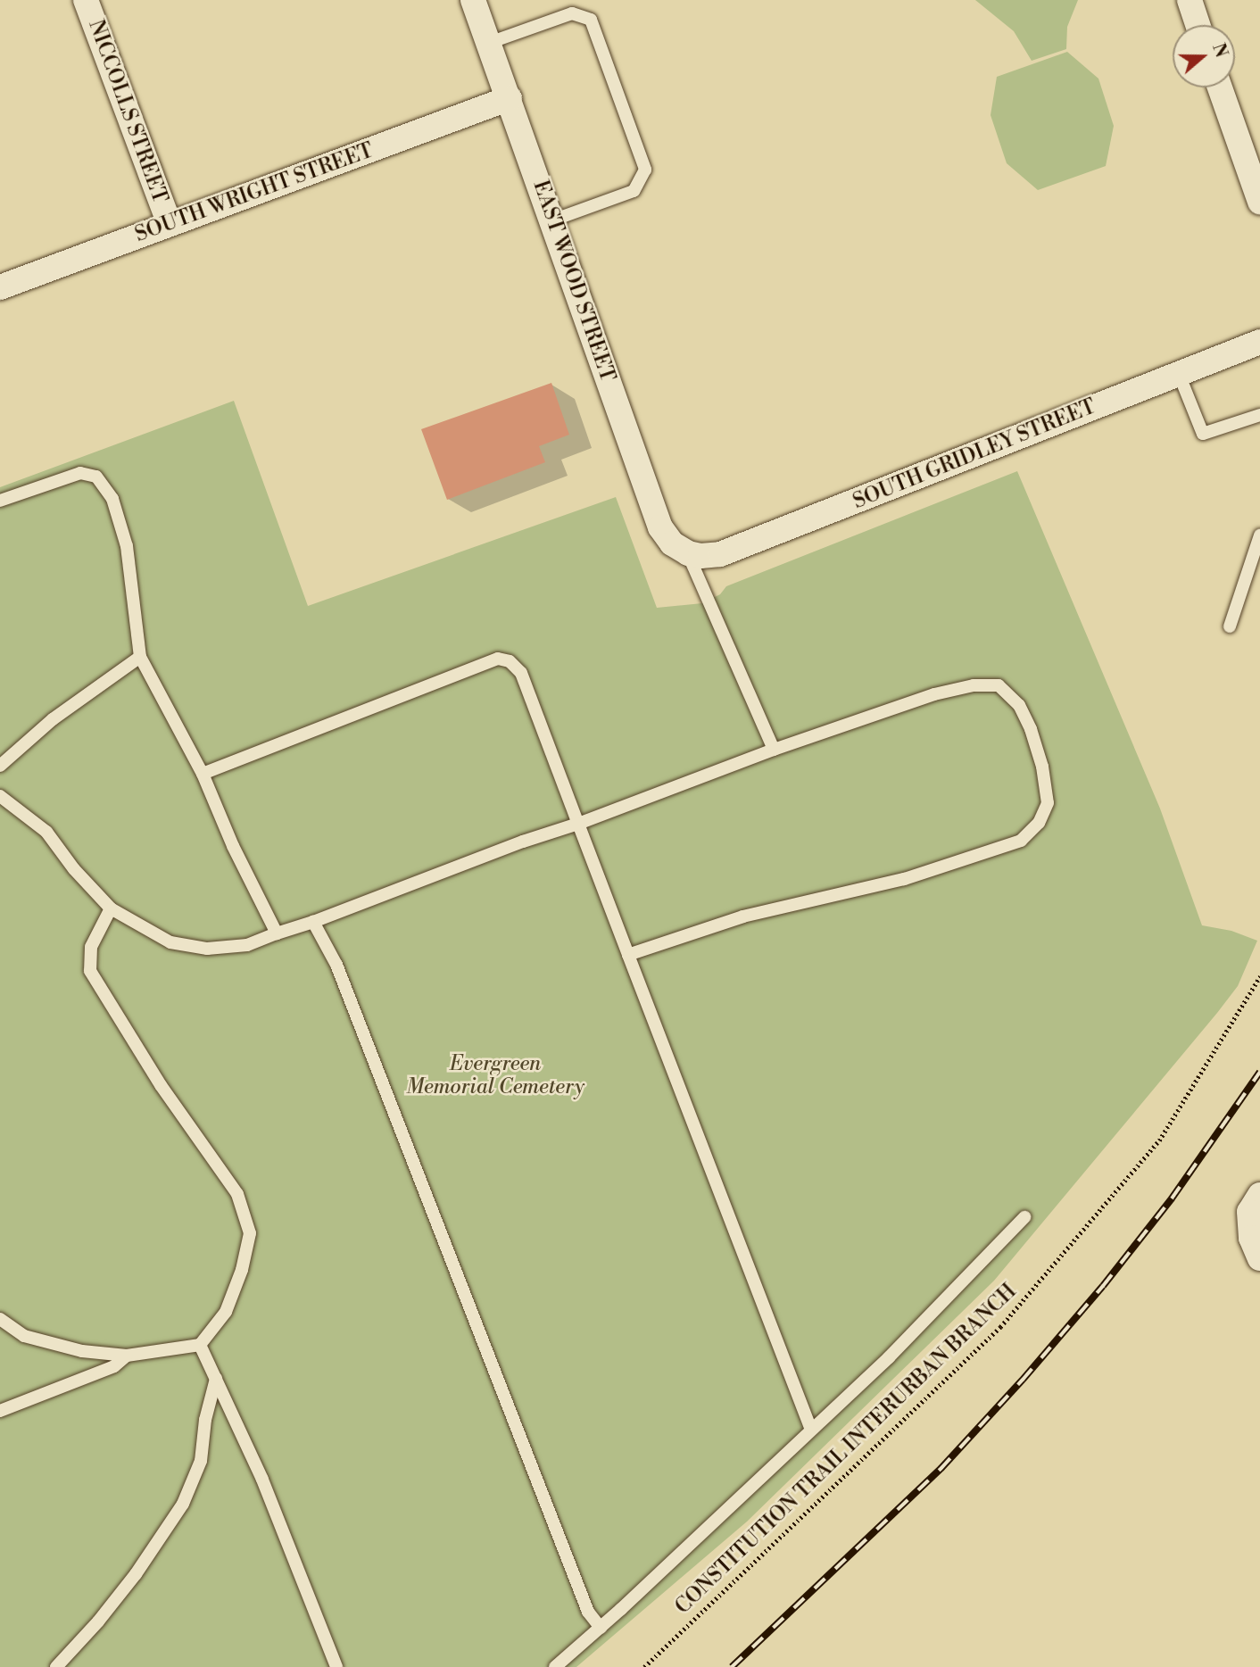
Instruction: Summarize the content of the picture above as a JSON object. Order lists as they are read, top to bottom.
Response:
{
  "streets": {
    "street": [
      "NICCOLLS STREET",
      "SOUTH WRIGHT STREET",
      "EAST WOOD STREET",
      "SOUTH GRIDLEY STREET"
    ],
    "path": ["CONSTITUTION TRAIL INTERURBAN BRANCH"]
  },
  "crossings": [
    ["NICCOLLS STREET", "SOUTH WRIGHT STREET"],
    ["SOUTH WRIGHT STREET", "EAST WOOD STREET"],
    ["EAST WOOD STREET", "SOUTH GRIDLEY STREET"]
  ],
  "parks": ["Evergreen Memorial Cemetery"],
  "north": "right"
}
